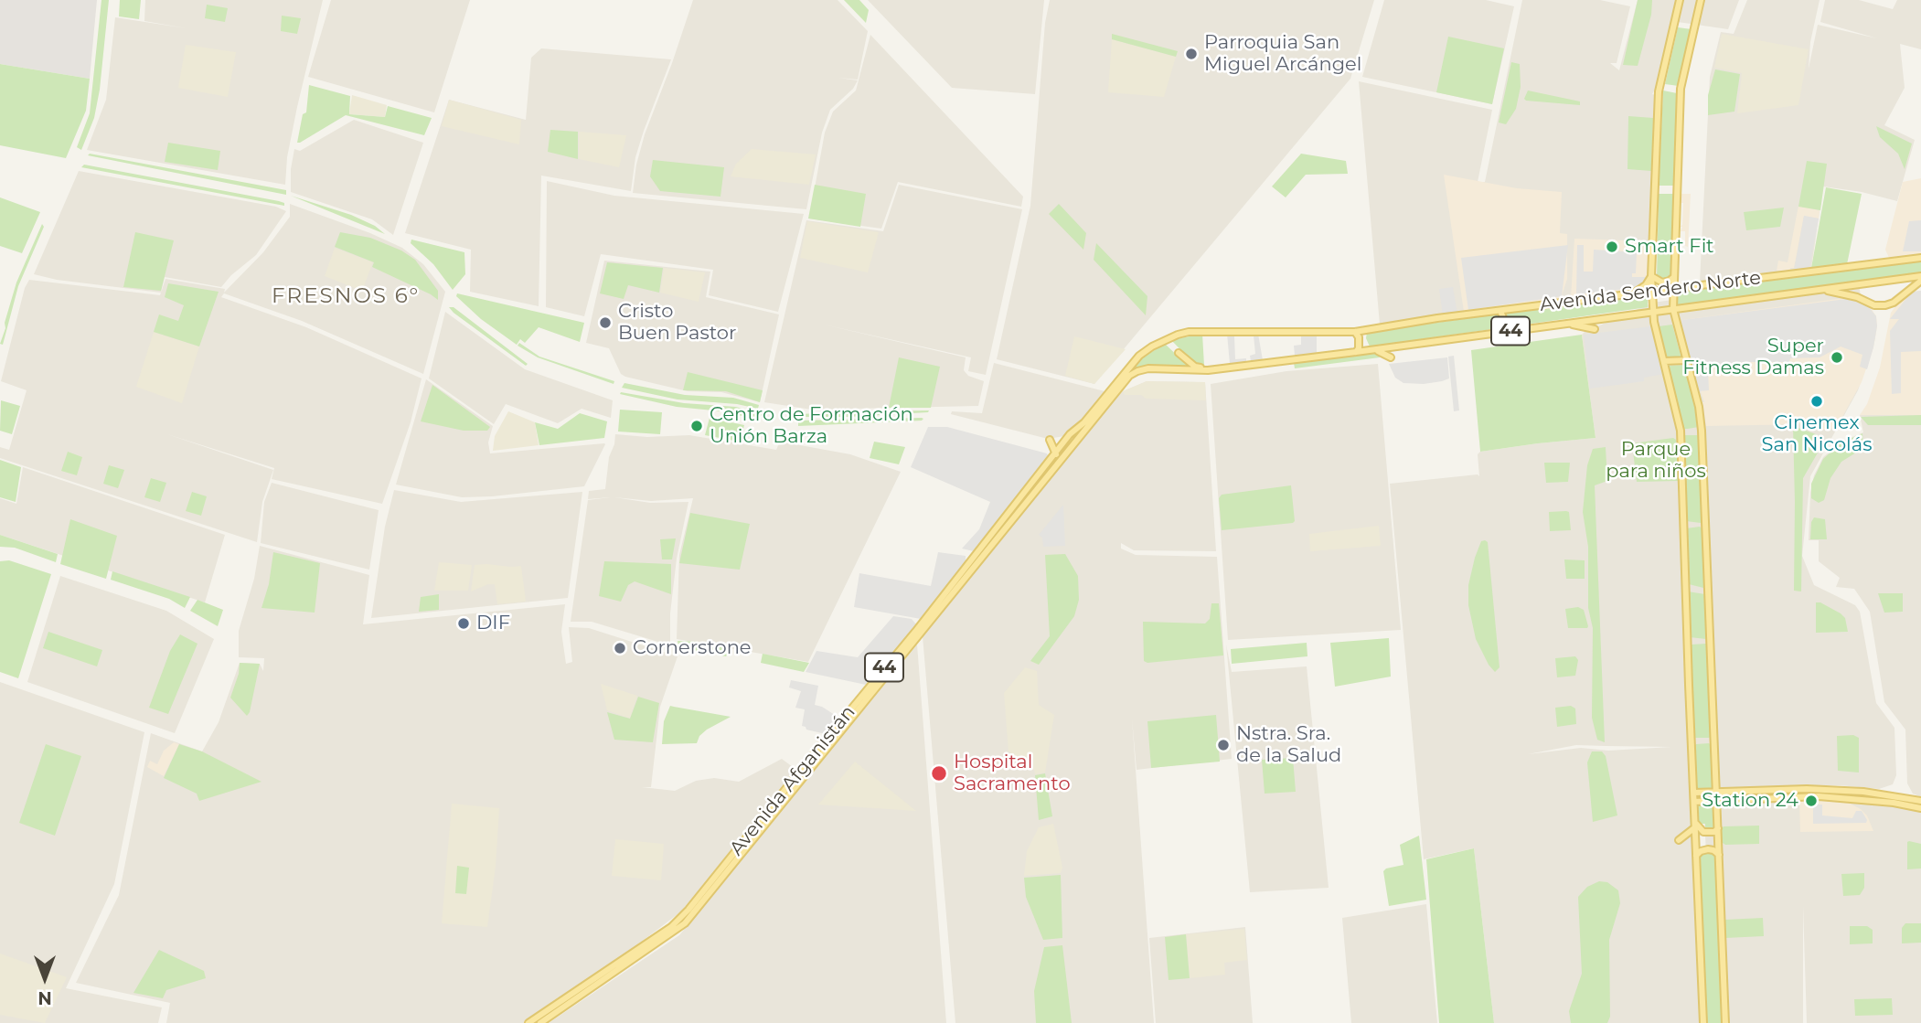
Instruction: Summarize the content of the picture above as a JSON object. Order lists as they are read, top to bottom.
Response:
{
  "streets": {
    "main road": ["Avenida Sendero Norte", "44", "Avenida Afganistán"]
  },
  "crossings": [
    ["Avenida Sendero Norte", "44"],
    ["Avenida Sendero Norte", "Avenida Afganistán"]
  ],
  "districts": ["FRESNOS 6°"],
  "parks": ["Parque para niños"],
  "places": [
    "Parroquia San Miguel Arcángel",
    "Smart Fit",
    "Cristo Buen Pastor",
    "Super Fitness Damas",
    "Cinemex San Nicolás",
    "Centro de Formación Unión Barza",
    "DIF",
    "Cornerstone",
    "Nstra. Sra. de la Salud",
    "Hospital Sacramento",
    "Station 24"
  ],
  "north": "bottom"
}
